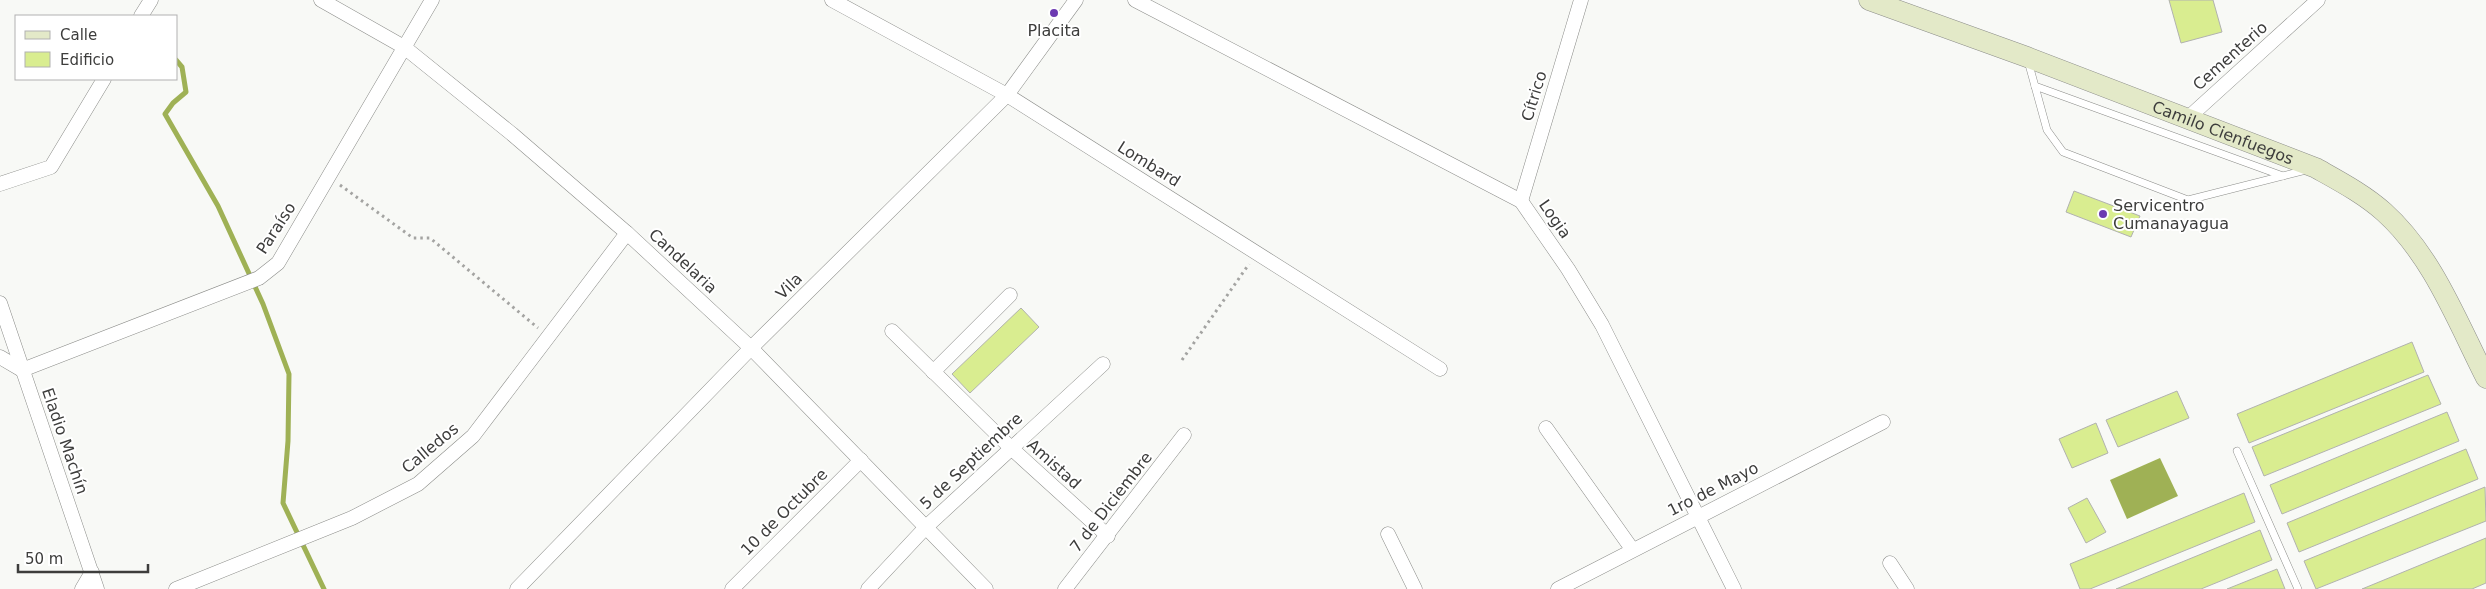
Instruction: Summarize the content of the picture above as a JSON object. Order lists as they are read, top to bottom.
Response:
{
  "streets": {
    "main road": ["Camilo Cienfuegos"],
    "street": [
      "Cementerio",
      "Cítrico",
      "Lombard",
      "Logia",
      "Paraíso",
      "Candelaria",
      "Vila",
      "Eladio Machín",
      "Calledos",
      "5 de Septiembre",
      "Amistad",
      "1ro de Mayo",
      "7 de Diciembre",
      "10 de Octubre"
    ]
  },
  "crossings": [
    ["Cementerio", "Camilo Cienfuegos"],
    ["Cítrico", "Logia"],
    ["Lombard", "Vila"],
    ["Logia", "1ro de Mayo"],
    ["Paraíso", "Candelaria"],
    ["Paraíso", "Eladio Machín"],
    ["Candelaria", "Vila"],
    ["Candelaria", "Calledos"],
    ["Candelaria", "5 de Septiembre"],
    ["Candelaria", "10 de Octubre"],
    ["5 de Septiembre", "Amistad"],
    ["Amistad", "7 de Diciembre"]
  ],
  "places": ["Placita", "Servicentro Cumanayagua"],
  "legend": ["Calle", "Edificio"],
  "scale_bar": "50 m"
}
